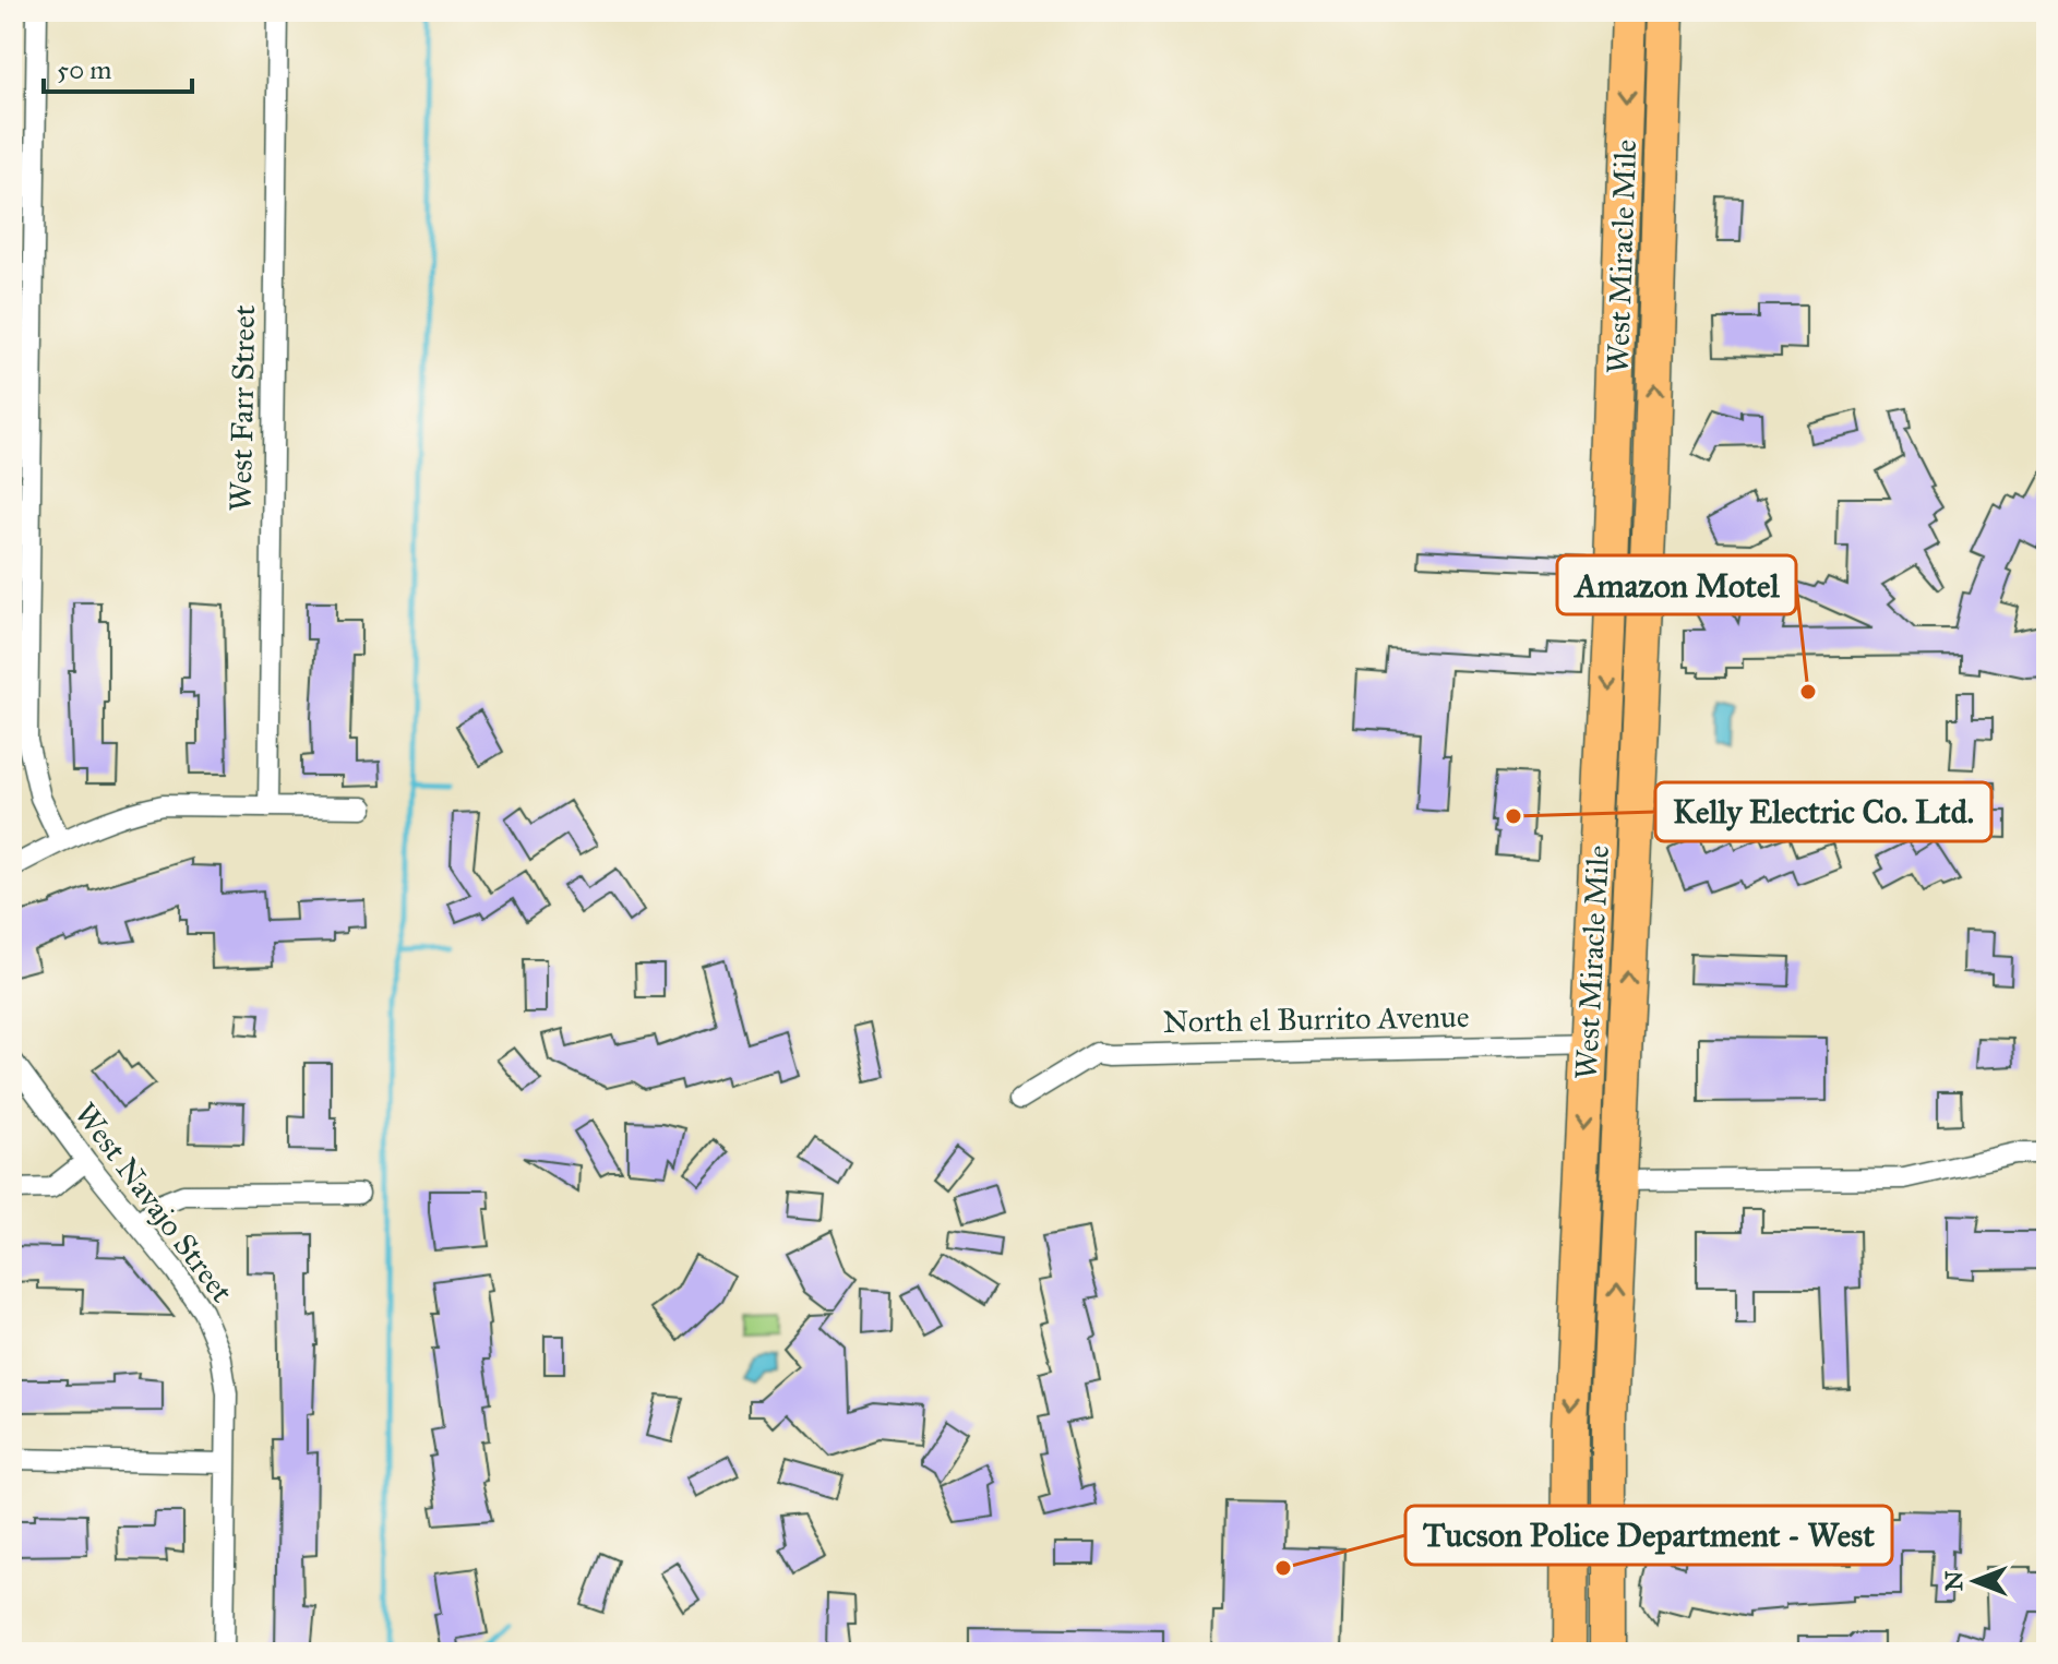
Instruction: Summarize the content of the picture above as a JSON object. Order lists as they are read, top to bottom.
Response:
{
  "streets": {
    "highway": ["West Miracle Mile"],
    "street": ["West Farr Street", "North el Burrito Avenue", "West Navajo Street"]
  },
  "crossings": [
    ["West Miracle Mile", "North el Burrito Avenue"]
  ],
  "places": ["Amazon Motel", "Kelly Electric Co. Ltd.", "Tucson Police Department - West"],
  "scale_bar": "50 m",
  "north": "left"
}
